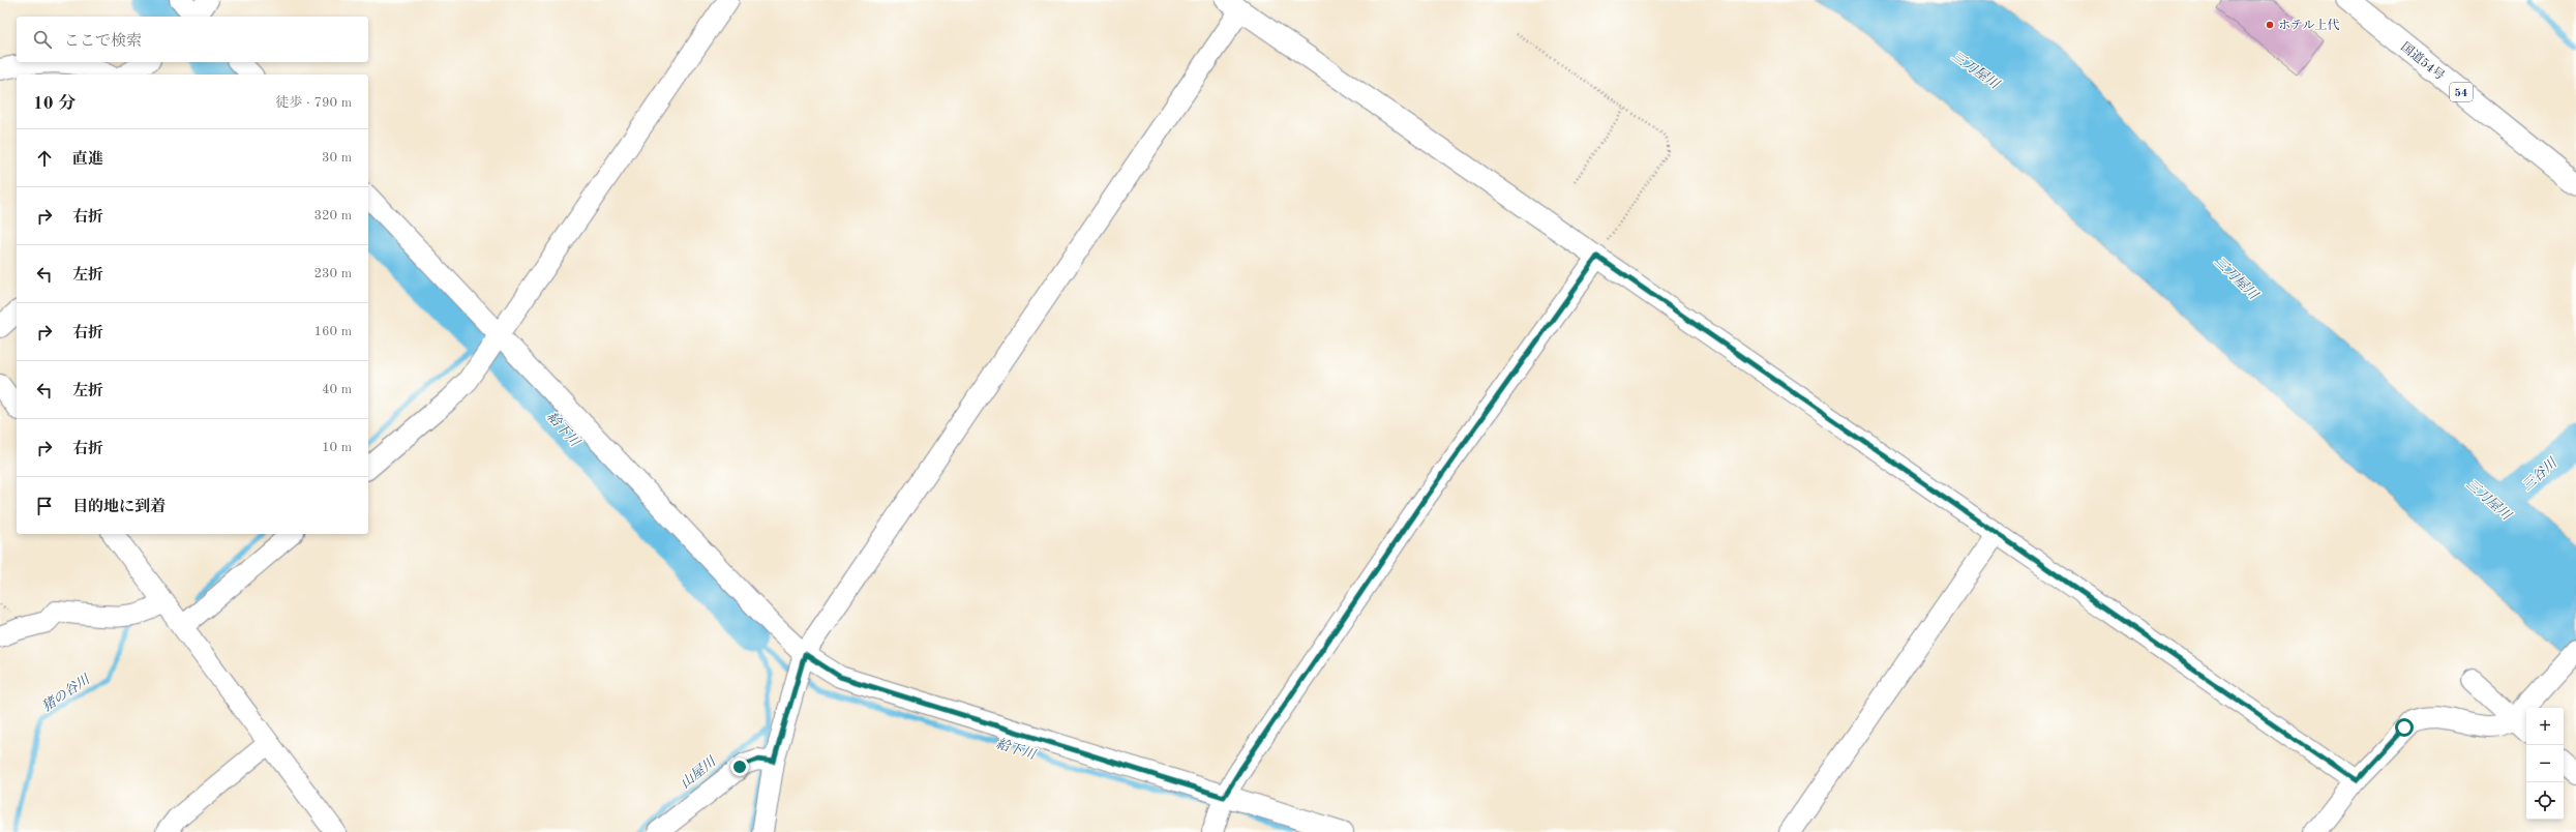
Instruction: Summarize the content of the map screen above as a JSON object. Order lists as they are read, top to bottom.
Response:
{
  "streets": {
    "highway": ["国道54号", "54"]
  },
  "water": [
    "三刀屋川",
    "給下川",
    "三谷川",
    "猪の谷川",
    "山屋川"
  ],
  "places": ["ホテル上代"],
  "page": {
    "search": "ここで検索",
    "heading": ["10 分", "徒歩 · 790 m"],
    "list": [
      ["直進", "30 m"],
      ["右折", "320 m"],
      ["左折", "230 m"],
      ["右折", "160 m"],
      ["左折", "40 m"],
      ["右折", "10 m"],
      "目的地に到着"
    ],
    "map_buttons": ["+", "−"]
  }
}
